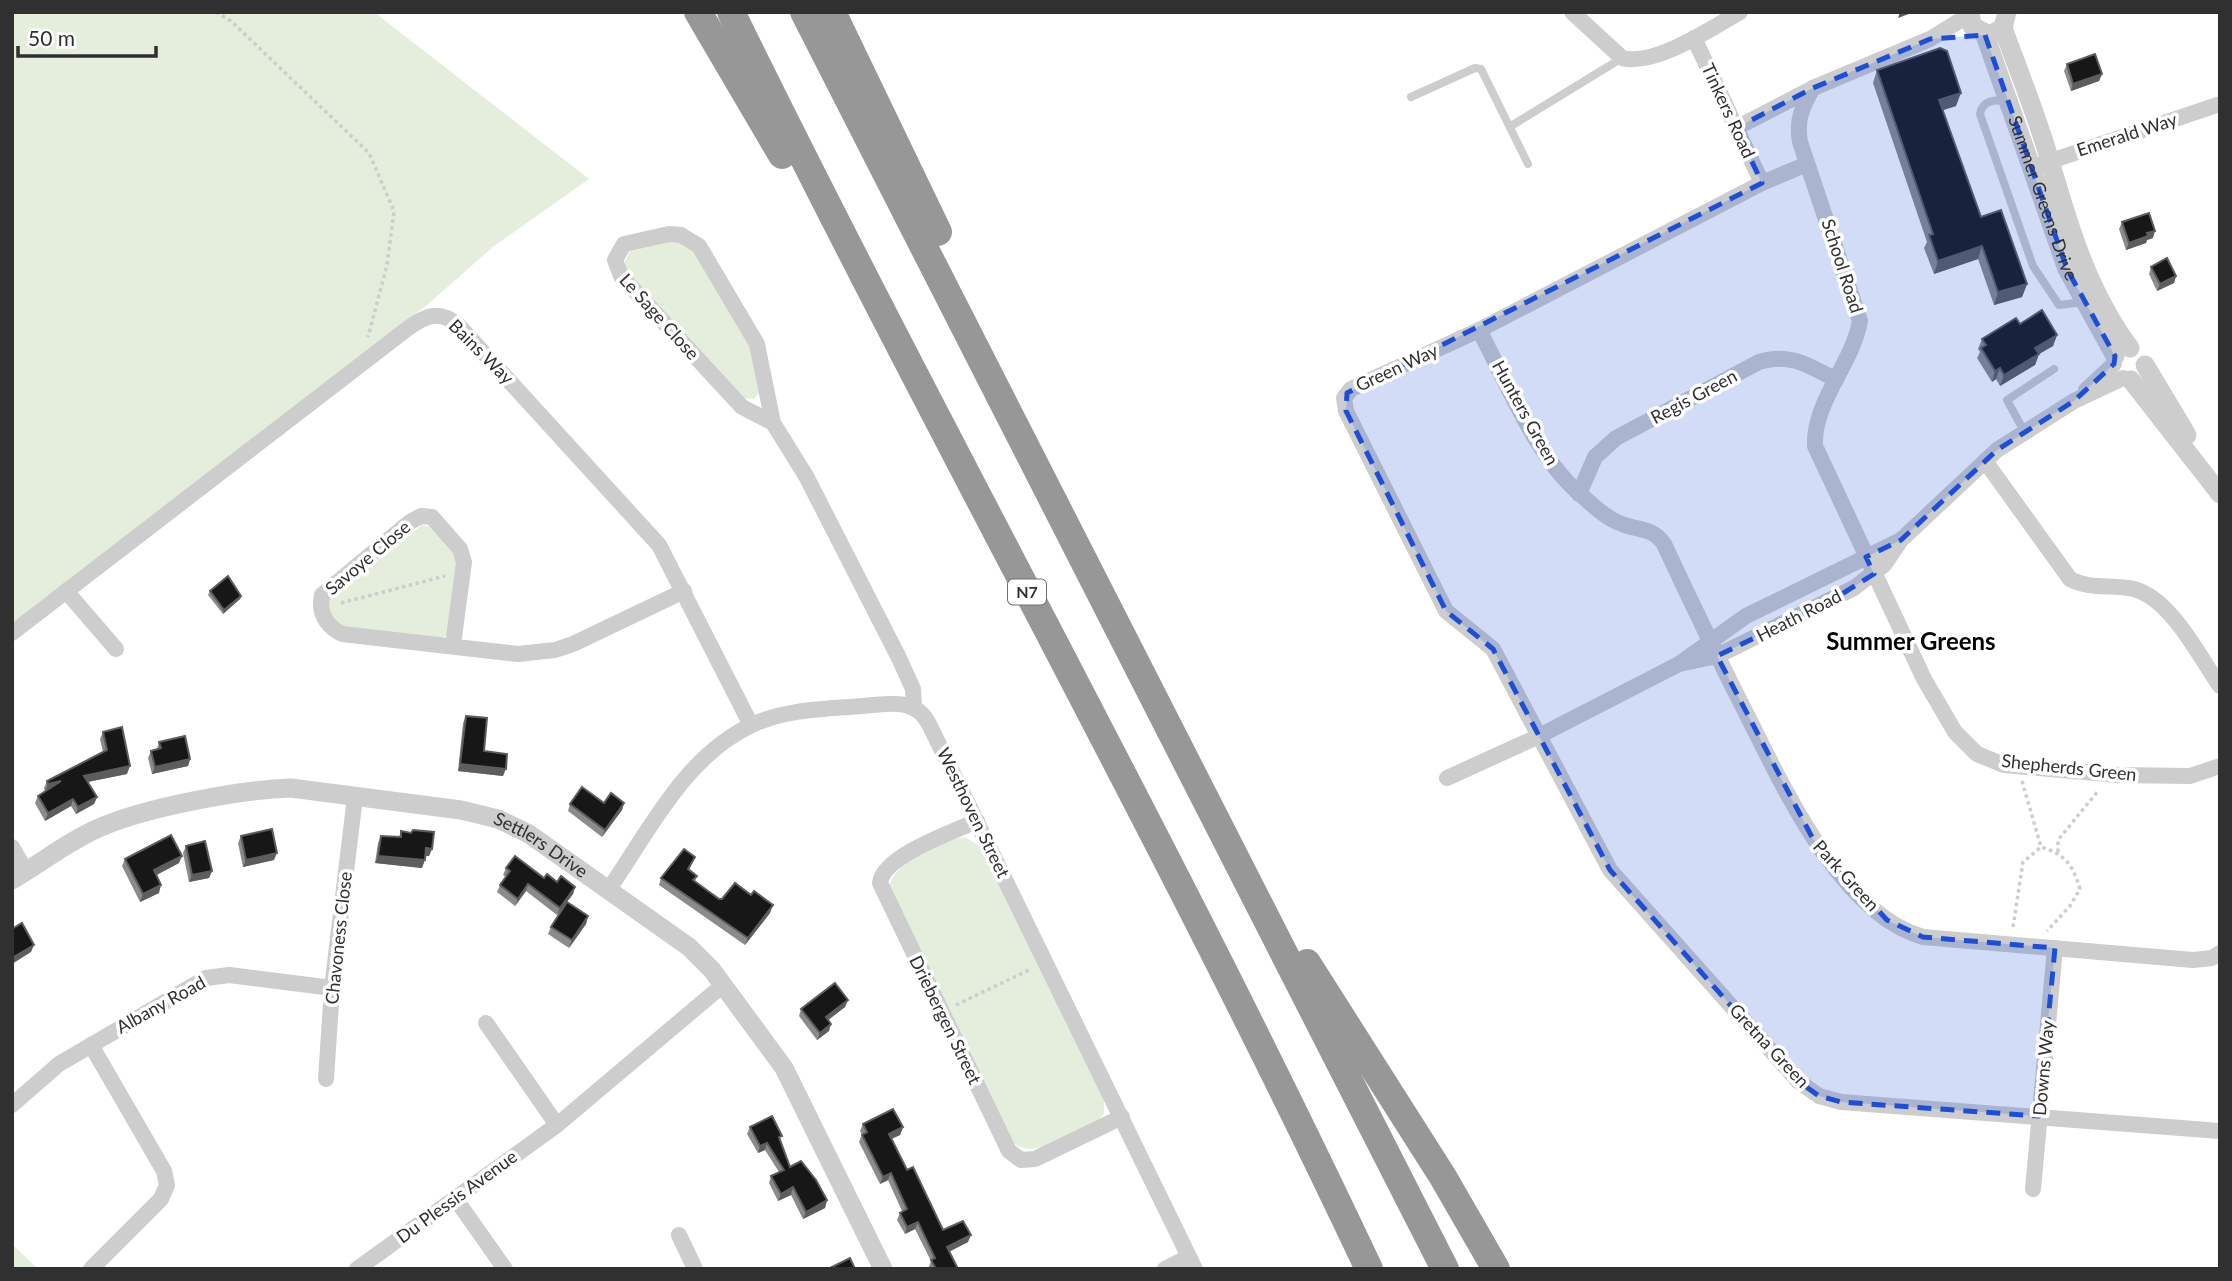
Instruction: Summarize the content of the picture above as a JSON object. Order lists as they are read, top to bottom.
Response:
{
  "streets": {
    "highway": ["N7"],
    "street": [
      "Tinkers Road",
      "Emerald Way",
      "Summer Greens Drive",
      "School Road",
      "Le Sage Close",
      "Bains Way",
      "Green Way",
      "Regis Green",
      "Hunters Green",
      "Savoye Close",
      "Heath Road",
      "Shepherds Green",
      "Westhoven Street",
      "Settlers Drive",
      "Park Green",
      "Chavoness Close",
      "Albany Road",
      "Driebergen Street",
      "Gretna Green",
      "Downs Way",
      "Du Plessis Avenue"
    ]
  },
  "crossings": [
    ["Tinkers Road", "Green Way"],
    ["Emerald Way", "Summer Greens Drive"],
    ["Summer Greens Drive", "Heath Road"],
    ["School Road", "Green Way"],
    ["School Road", "Regis Green"],
    ["School Road", "Heath Road"],
    ["School Road", "Shepherds Green"],
    ["Le Sage Close", "Westhoven Street"],
    ["Bains Way", "Savoye Close"],
    ["Green Way", "Hunters Green"],
    ["Green Way", "Heath Road"],
    ["Green Way", "Gretna Green"],
    ["Regis Green", "Hunters Green"],
    ["Hunters Green", "Heath Road"],
    ["Hunters Green", "Park Green"],
    ["Heath Road", "Shepherds Green"],
    ["Heath Road", "Park Green"],
    ["Heath Road", "Gretna Green"],
    ["Westhoven Street", "Driebergen Street"],
    ["Settlers Drive", "Chavoness Close"],
    ["Settlers Drive", "Du Plessis Avenue"],
    ["Park Green", "Downs Way"],
    ["Chavoness Close", "Albany Road"],
    ["Gretna Green", "Downs Way"]
  ],
  "districts": ["Summer Greens"],
  "scale_bar": "50 m"
}
